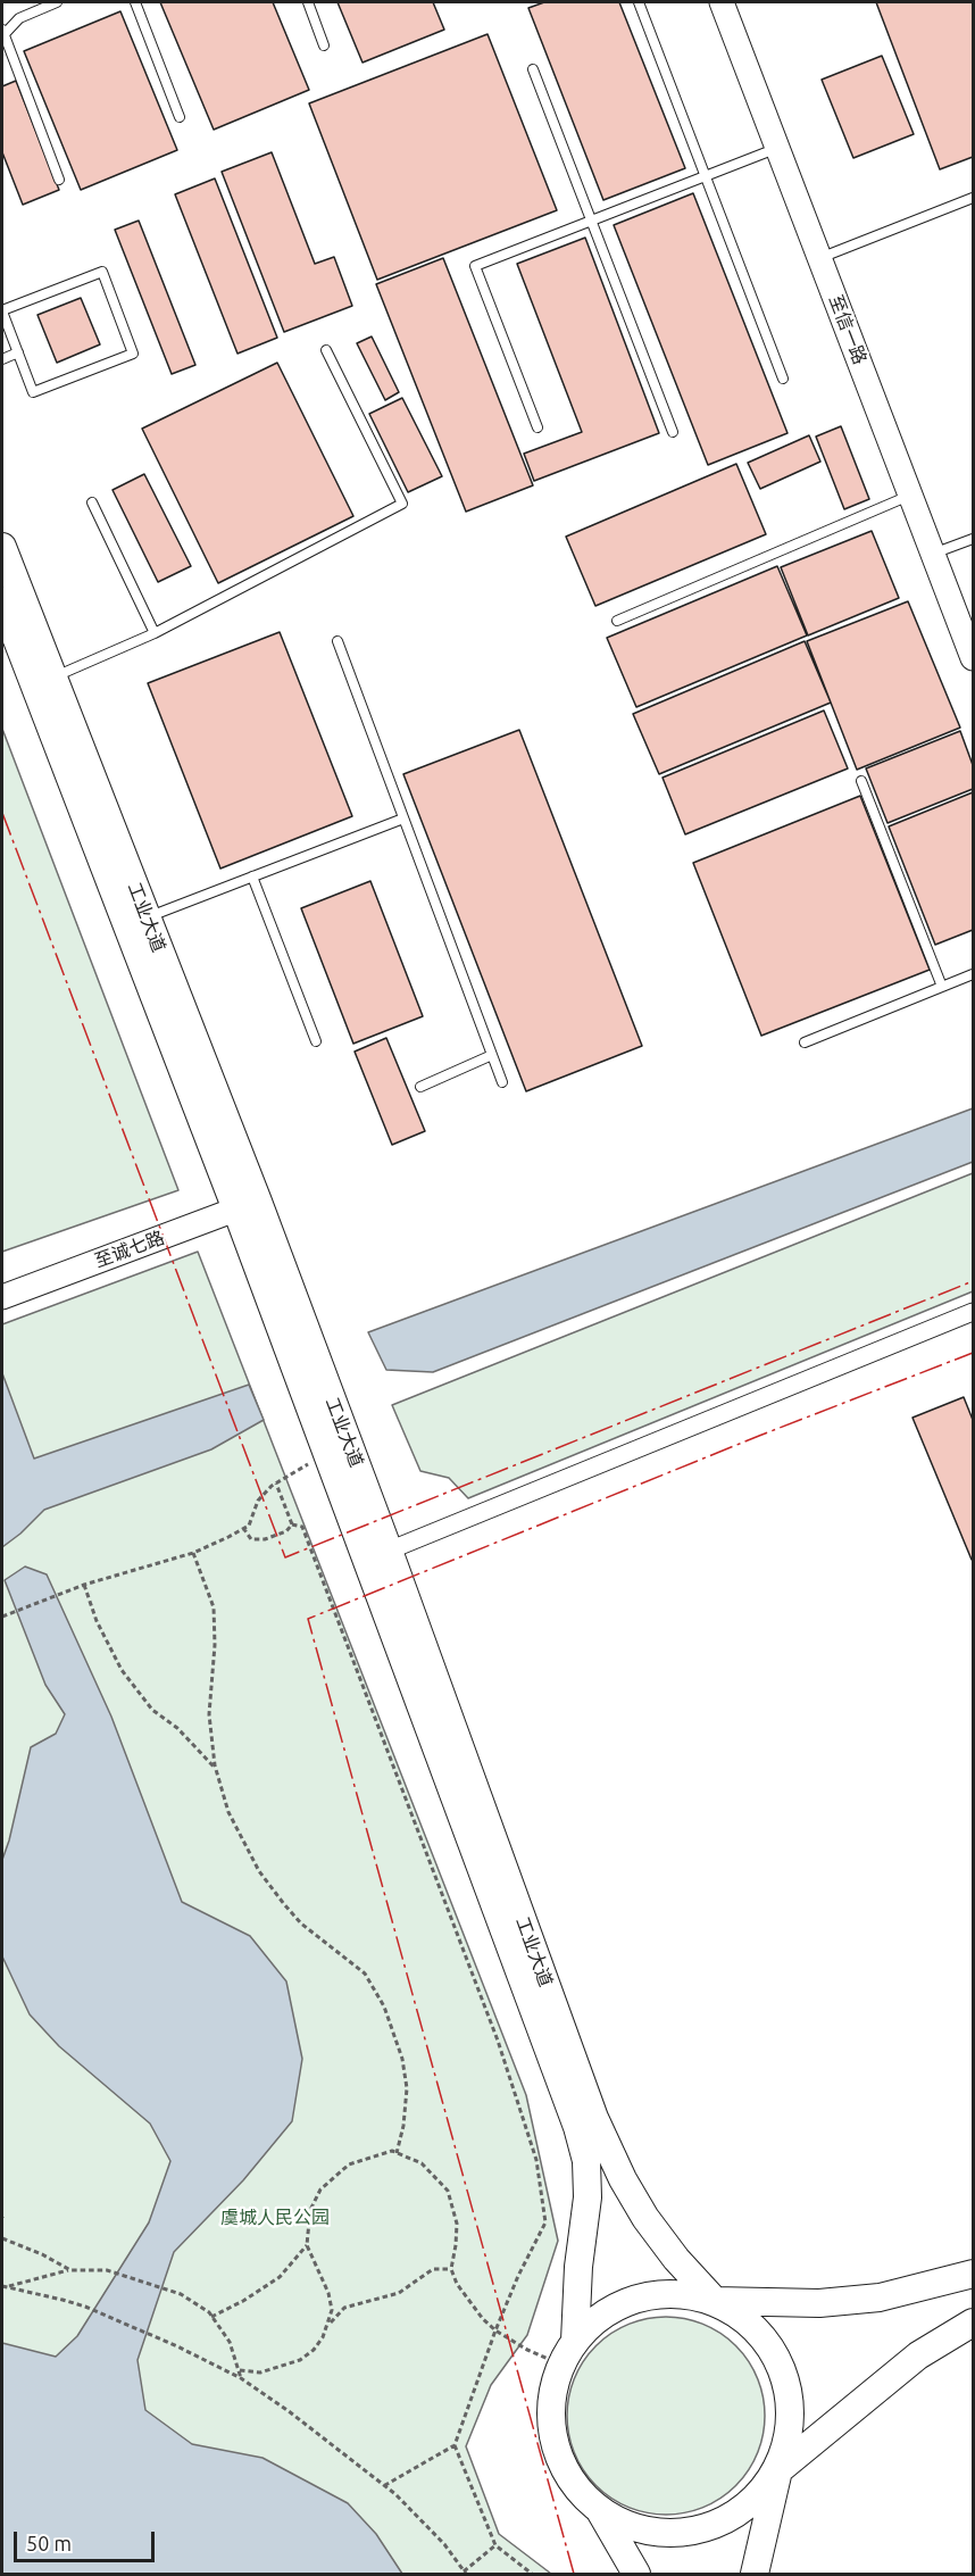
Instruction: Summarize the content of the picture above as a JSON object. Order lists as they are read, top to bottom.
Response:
{
  "streets": {
    "main road": ["工业大道"],
    "street": ["至信一路", "至诚七路"]
  },
  "crossings": [
    ["工业大道", "至诚七路"]
  ],
  "parks": ["虞城人民公园"],
  "scale_bar": "50 m"
}
